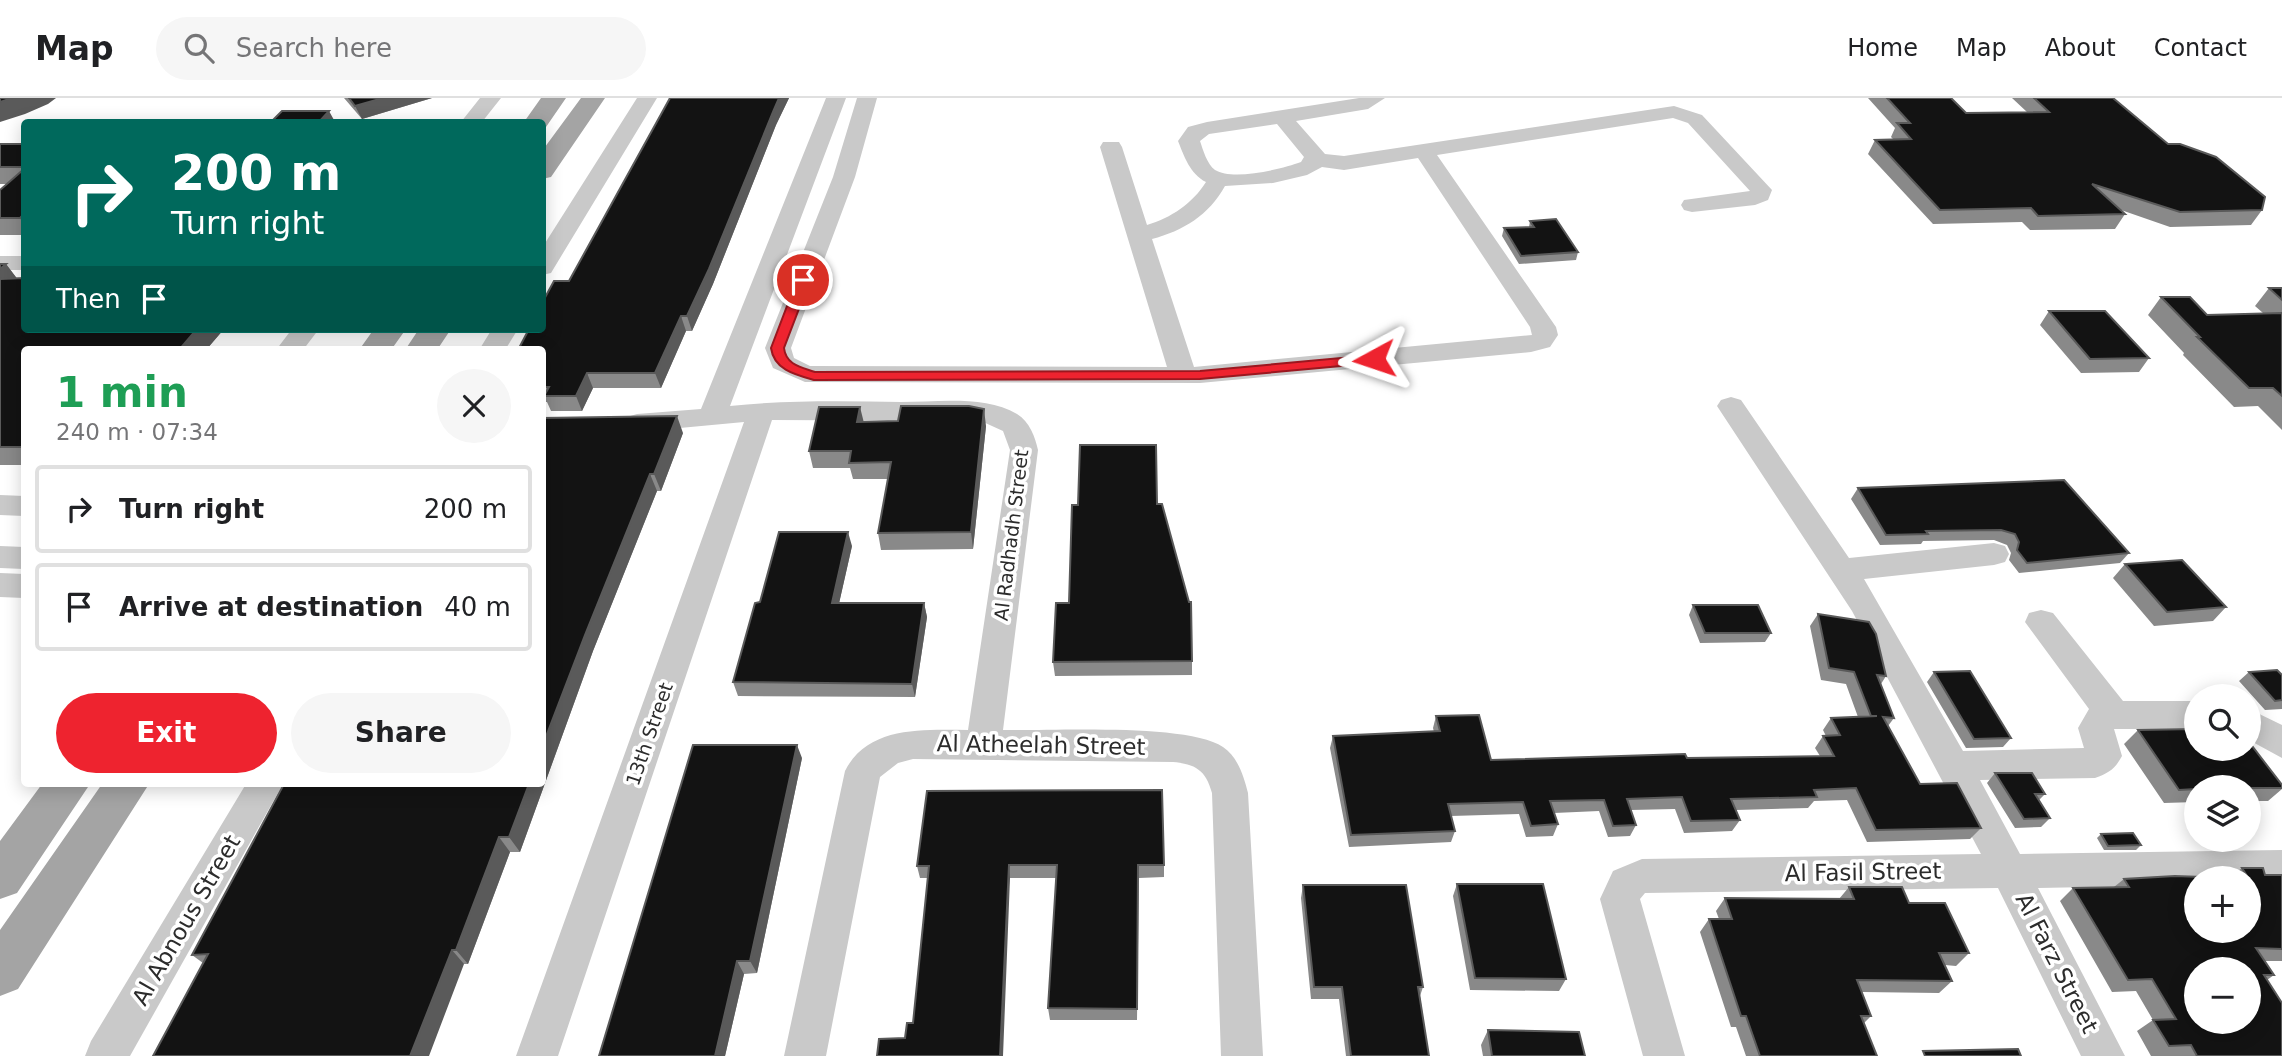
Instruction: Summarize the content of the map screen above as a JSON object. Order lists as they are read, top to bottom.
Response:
{
  "streets": {
    "street": [
      "Al Radhadh Street",
      "13th Street",
      "Al Atheelah Street",
      "Al Fasil Street",
      "Al Abnous Street",
      "Al Farz Street"
    ]
  },
  "crossings": [
    ["Al Radhadh Street", "13th Street"],
    ["Al Radhadh Street", "Al Atheelah Street"],
    ["Al Fasil Street", "Al Farz Street"]
  ],
  "page": {
    "header": "Map",
    "search": "Search here",
    "nav": [
      "Home",
      "Map",
      "About",
      "Contact"
    ],
    "turn": ["200 m", "Turn right"],
    "then": "Then",
    "heading": ["1 min", "240 m · 07:34"],
    "list": [
      {
        "name": "Turn right",
        "value": "200 m"
      },
      {
        "name": "Arrive at destination",
        "value": "40 m"
      }
    ],
    "buttons": ["Exit", "Share"],
    "map_buttons": ["+", "−"]
  }
}
